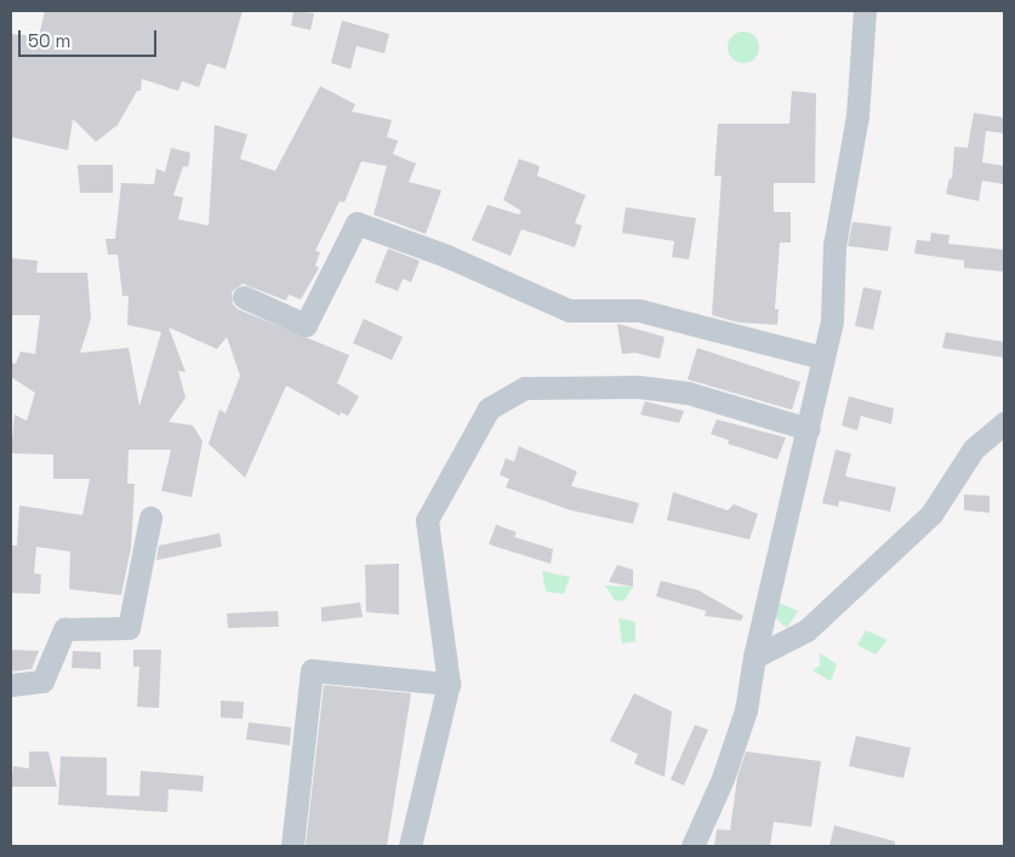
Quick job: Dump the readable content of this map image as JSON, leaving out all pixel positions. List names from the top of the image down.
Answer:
{
  "scale_bar": "50 m"
}
